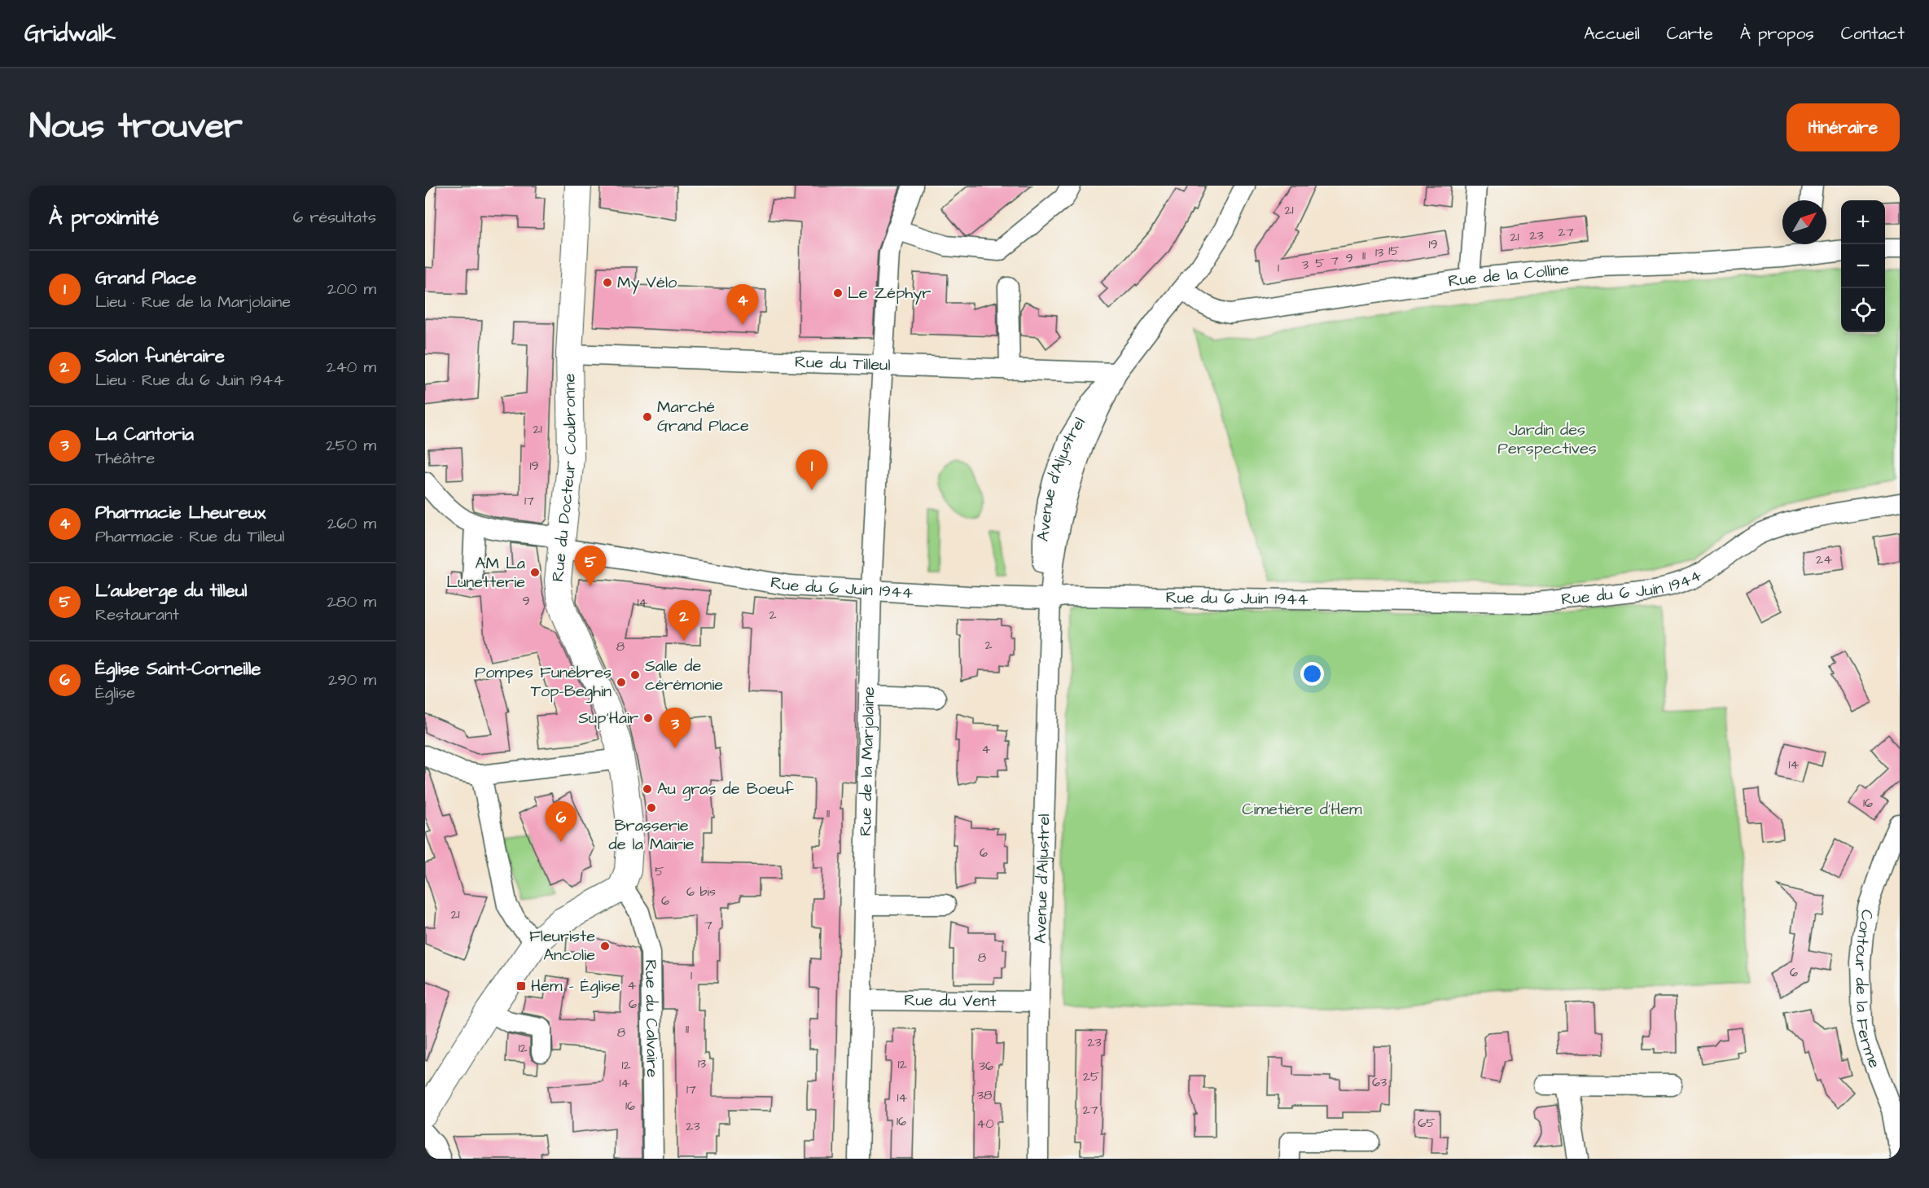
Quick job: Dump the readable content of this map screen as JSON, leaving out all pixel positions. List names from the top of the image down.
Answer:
{
  "streets": {
    "main road": ["Rue du Docteur Coubronne"],
    "street": [
      "Rue de la Colline",
      "Rue du Tilleul",
      "Avenue d'Aljustrel",
      "Rue du 6 Juin 1944",
      "Rue de la Marjolaine",
      "Contour de la Ferme",
      "Rue du Vent",
      "Rue du Calvaire"
    ]
  },
  "crossings": [
    ["Rue de la Colline", "Avenue d'Aljustrel"],
    ["Rue du Tilleul", "Rue du Docteur Coubronne"],
    ["Rue du Tilleul", "Avenue d'Aljustrel"],
    ["Rue du Tilleul", "Rue de la Marjolaine"],
    ["Rue du Docteur Coubronne", "Rue du 6 Juin 1944"],
    ["Rue du Docteur Coubronne", "Rue du Calvaire"],
    ["Avenue d'Aljustrel", "Rue du 6 Juin 1944"],
    ["Avenue d'Aljustrel", "Rue du Vent"],
    ["Rue du 6 Juin 1944", "Rue de la Marjolaine"],
    ["Rue de la Marjolaine", "Rue du Vent"]
  ],
  "parks": ["Jardin des Perspectives", "Cimetière d'Hem"],
  "places": {
    "other": [
      "My Vélo",
      "Le Zéphyr",
      "Marché Grand Place",
      "AM La Lunetterie",
      "Salle de cérémonie",
      "Pompes Funèbres Top-Beghin",
      "Sup'Hair",
      "Au gras de Boeuf",
      "Brasserie de la Mairie",
      "Fleuriste Ancolie"
    ],
    "transit": ["Hem – Église"]
  },
  "house_numbers": [
    "21",
    "27",
    "23",
    "21",
    "19",
    "15",
    "13",
    "11",
    "9",
    "7",
    "5",
    "3",
    "1",
    "21",
    "19",
    "17",
    "24",
    "9",
    "14",
    "2",
    "2",
    "8",
    "4",
    "14",
    "16",
    "11",
    "6",
    "5",
    "6 bis",
    "6",
    "21",
    "7",
    "8",
    "6",
    "1",
    "4",
    "6",
    "11",
    "8",
    "23",
    "12",
    "13",
    "12",
    "12",
    "36",
    "25",
    "63",
    "14",
    "17",
    "38",
    "14",
    "16",
    "27",
    "16",
    "65",
    "40",
    "23"
  ],
  "north": "top right",
  "page": {
    "header": "Gridwalk",
    "nav": [
      "Accueil",
      "Carte",
      "À propos",
      "Contact"
    ],
    "title": "Nous trouver",
    "buttons": "Itinéraire",
    "heading": ["À proximité", "6 résultats"],
    "map_buttons": ["+", "−"],
    "list": [
      {
        "mark": "1",
        "name": "Grand Place",
        "note": "Lieu · Rue de la Marjolaine",
        "value": "200 m"
      },
      {
        "mark": "2",
        "name": "Salon funéraire",
        "note": "Lieu · Rue du 6 Juin 1944",
        "value": "240 m"
      },
      {
        "mark": "3",
        "name": "La Cantoria",
        "note": "Théâtre",
        "value": "250 m"
      },
      {
        "mark": "4",
        "name": "Pharmacie Lheureux",
        "note": "Pharmacie · Rue du Tilleul",
        "value": "260 m"
      },
      {
        "mark": "5",
        "name": "L'auberge du tilleul",
        "note": "Restaurant",
        "value": "280 m"
      },
      {
        "mark": "6",
        "name": "Église Saint-Corneille",
        "note": "Église",
        "value": "290 m"
      }
    ],
    "pins": [
      "4",
      "1",
      "5",
      "2",
      "3",
      "6"
    ]
  }
}
